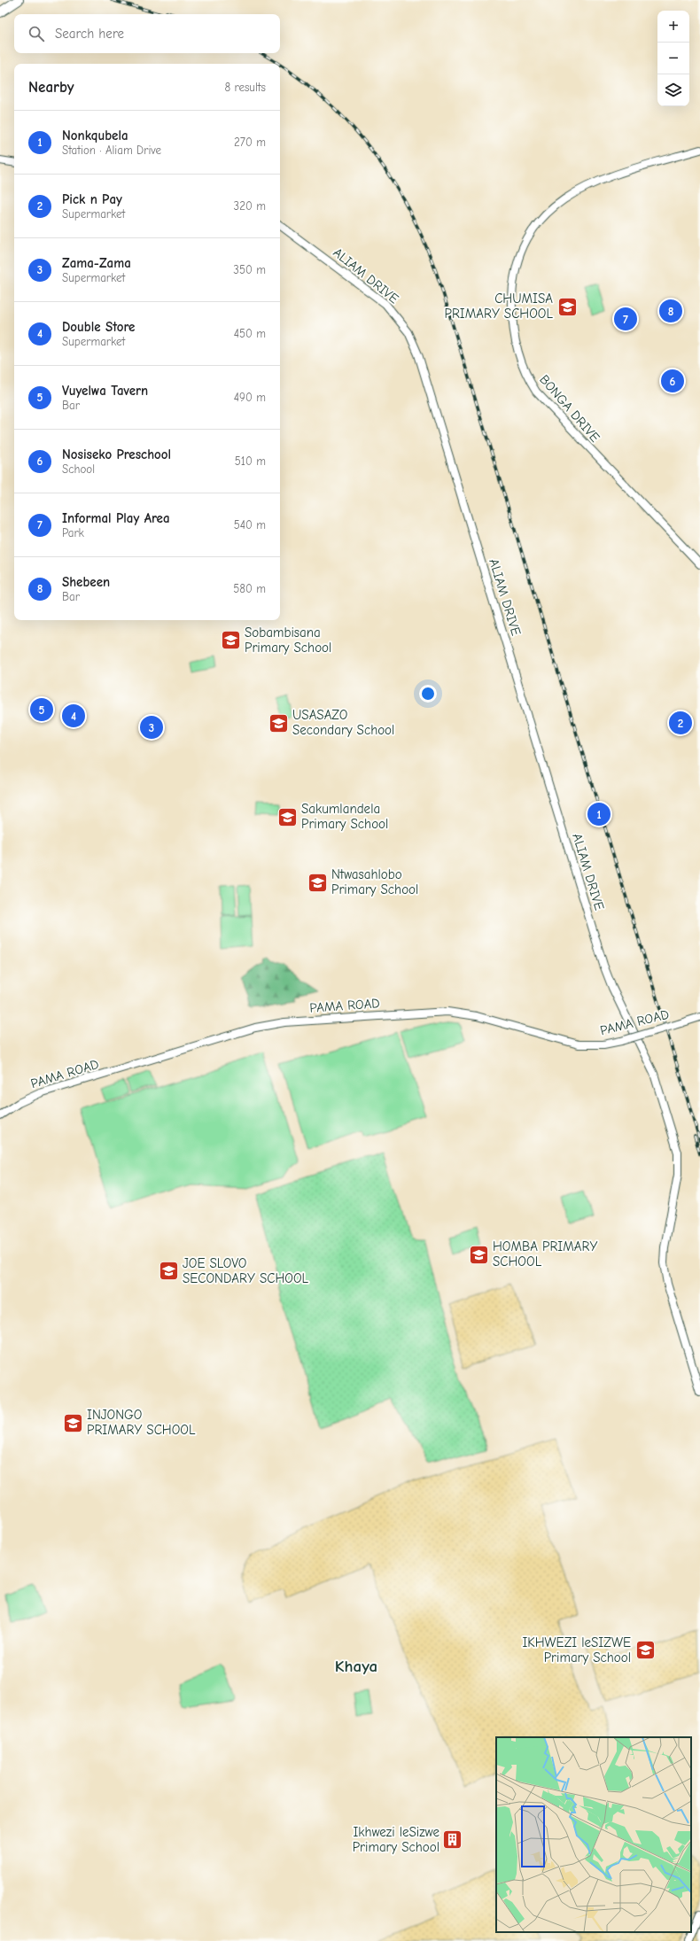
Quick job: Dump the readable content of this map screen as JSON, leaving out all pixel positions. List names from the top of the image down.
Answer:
{
  "streets": {
    "street": ["ALIAM DRIVE", "BONGA DRIVE", "PAMA ROAD"]
  },
  "districts": ["Khaya"],
  "places": {
    "school or university": [
      "CHUMISA PRIMARY SCHOOL",
      "Sobambisana Primary School",
      "USASAZO Secondary School",
      "Sakumlandela Primary School",
      "Ntwasahlobo Primary School",
      "HOMBA PRIMARY SCHOOL",
      "JOE SLOVO SECONDARY SCHOOL",
      "INJONGO PRIMARY SCHOOL",
      "IKHWEZI leSIZWE Primary School"
    ],
    "building": ["Ikhwezi leSizwe Primary School"]
  },
  "page": {
    "map_buttons": ["+", "−"],
    "search": "Search here",
    "heading": ["Nearby", "8 results"],
    "list": [
      {
        "mark": "1",
        "name": "Nonkqubela",
        "note": "Station · Aliam Drive",
        "value": "270 m"
      },
      {
        "mark": "2",
        "name": "Pick n Pay",
        "note": "Supermarket",
        "value": "320 m"
      },
      {
        "mark": "3",
        "name": "Zama-Zama",
        "note": "Supermarket",
        "value": "350 m"
      },
      {
        "mark": "4",
        "name": "Double Store",
        "note": "Supermarket",
        "value": "450 m"
      },
      {
        "mark": "5",
        "name": "Vuyelwa Tavern",
        "note": "Bar",
        "value": "490 m"
      },
      {
        "mark": "6",
        "name": "Nosiseko Preschool",
        "note": "School",
        "value": "510 m"
      },
      {
        "mark": "7",
        "name": "Informal Play Area",
        "note": "Park",
        "value": "540 m"
      },
      {
        "mark": "8",
        "name": "Shebeen",
        "note": "Bar",
        "value": "580 m"
      }
    ],
    "pins": [
      "8",
      "7",
      "6",
      "5",
      "4",
      "2",
      "3",
      "1"
    ]
  }
}
